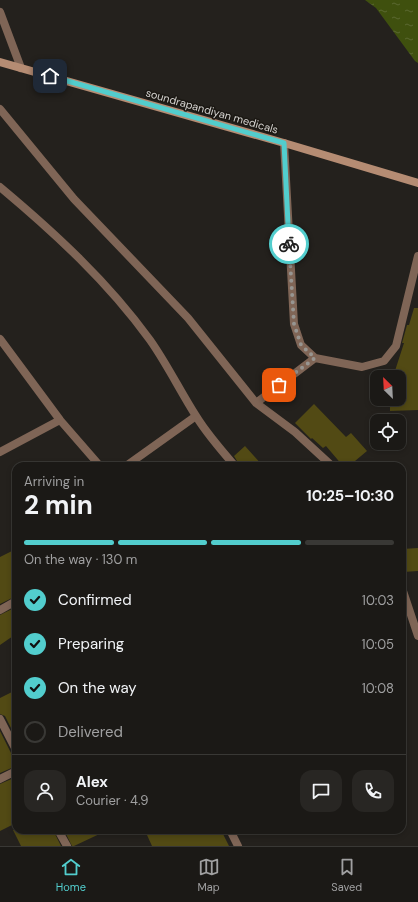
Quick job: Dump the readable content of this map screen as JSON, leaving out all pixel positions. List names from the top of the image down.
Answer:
{
  "streets": {
    "main road": ["soundrapandiyan medicals"]
  },
  "north": "top left",
  "page": {
    "heading": ["2 min", "Arriving in", "10:25–10:30"],
    "panel": ["Alex", "Courier · 4.9"],
    "bar": "On the way · 130 m",
    "list": [
      ["Confirmed", "10:03"],
      ["Preparing", "10:05"],
      ["On the way", "10:08"],
      "Delivered"
    ],
    "tabs": ["Home", "Map", "Saved"]
  }
}
